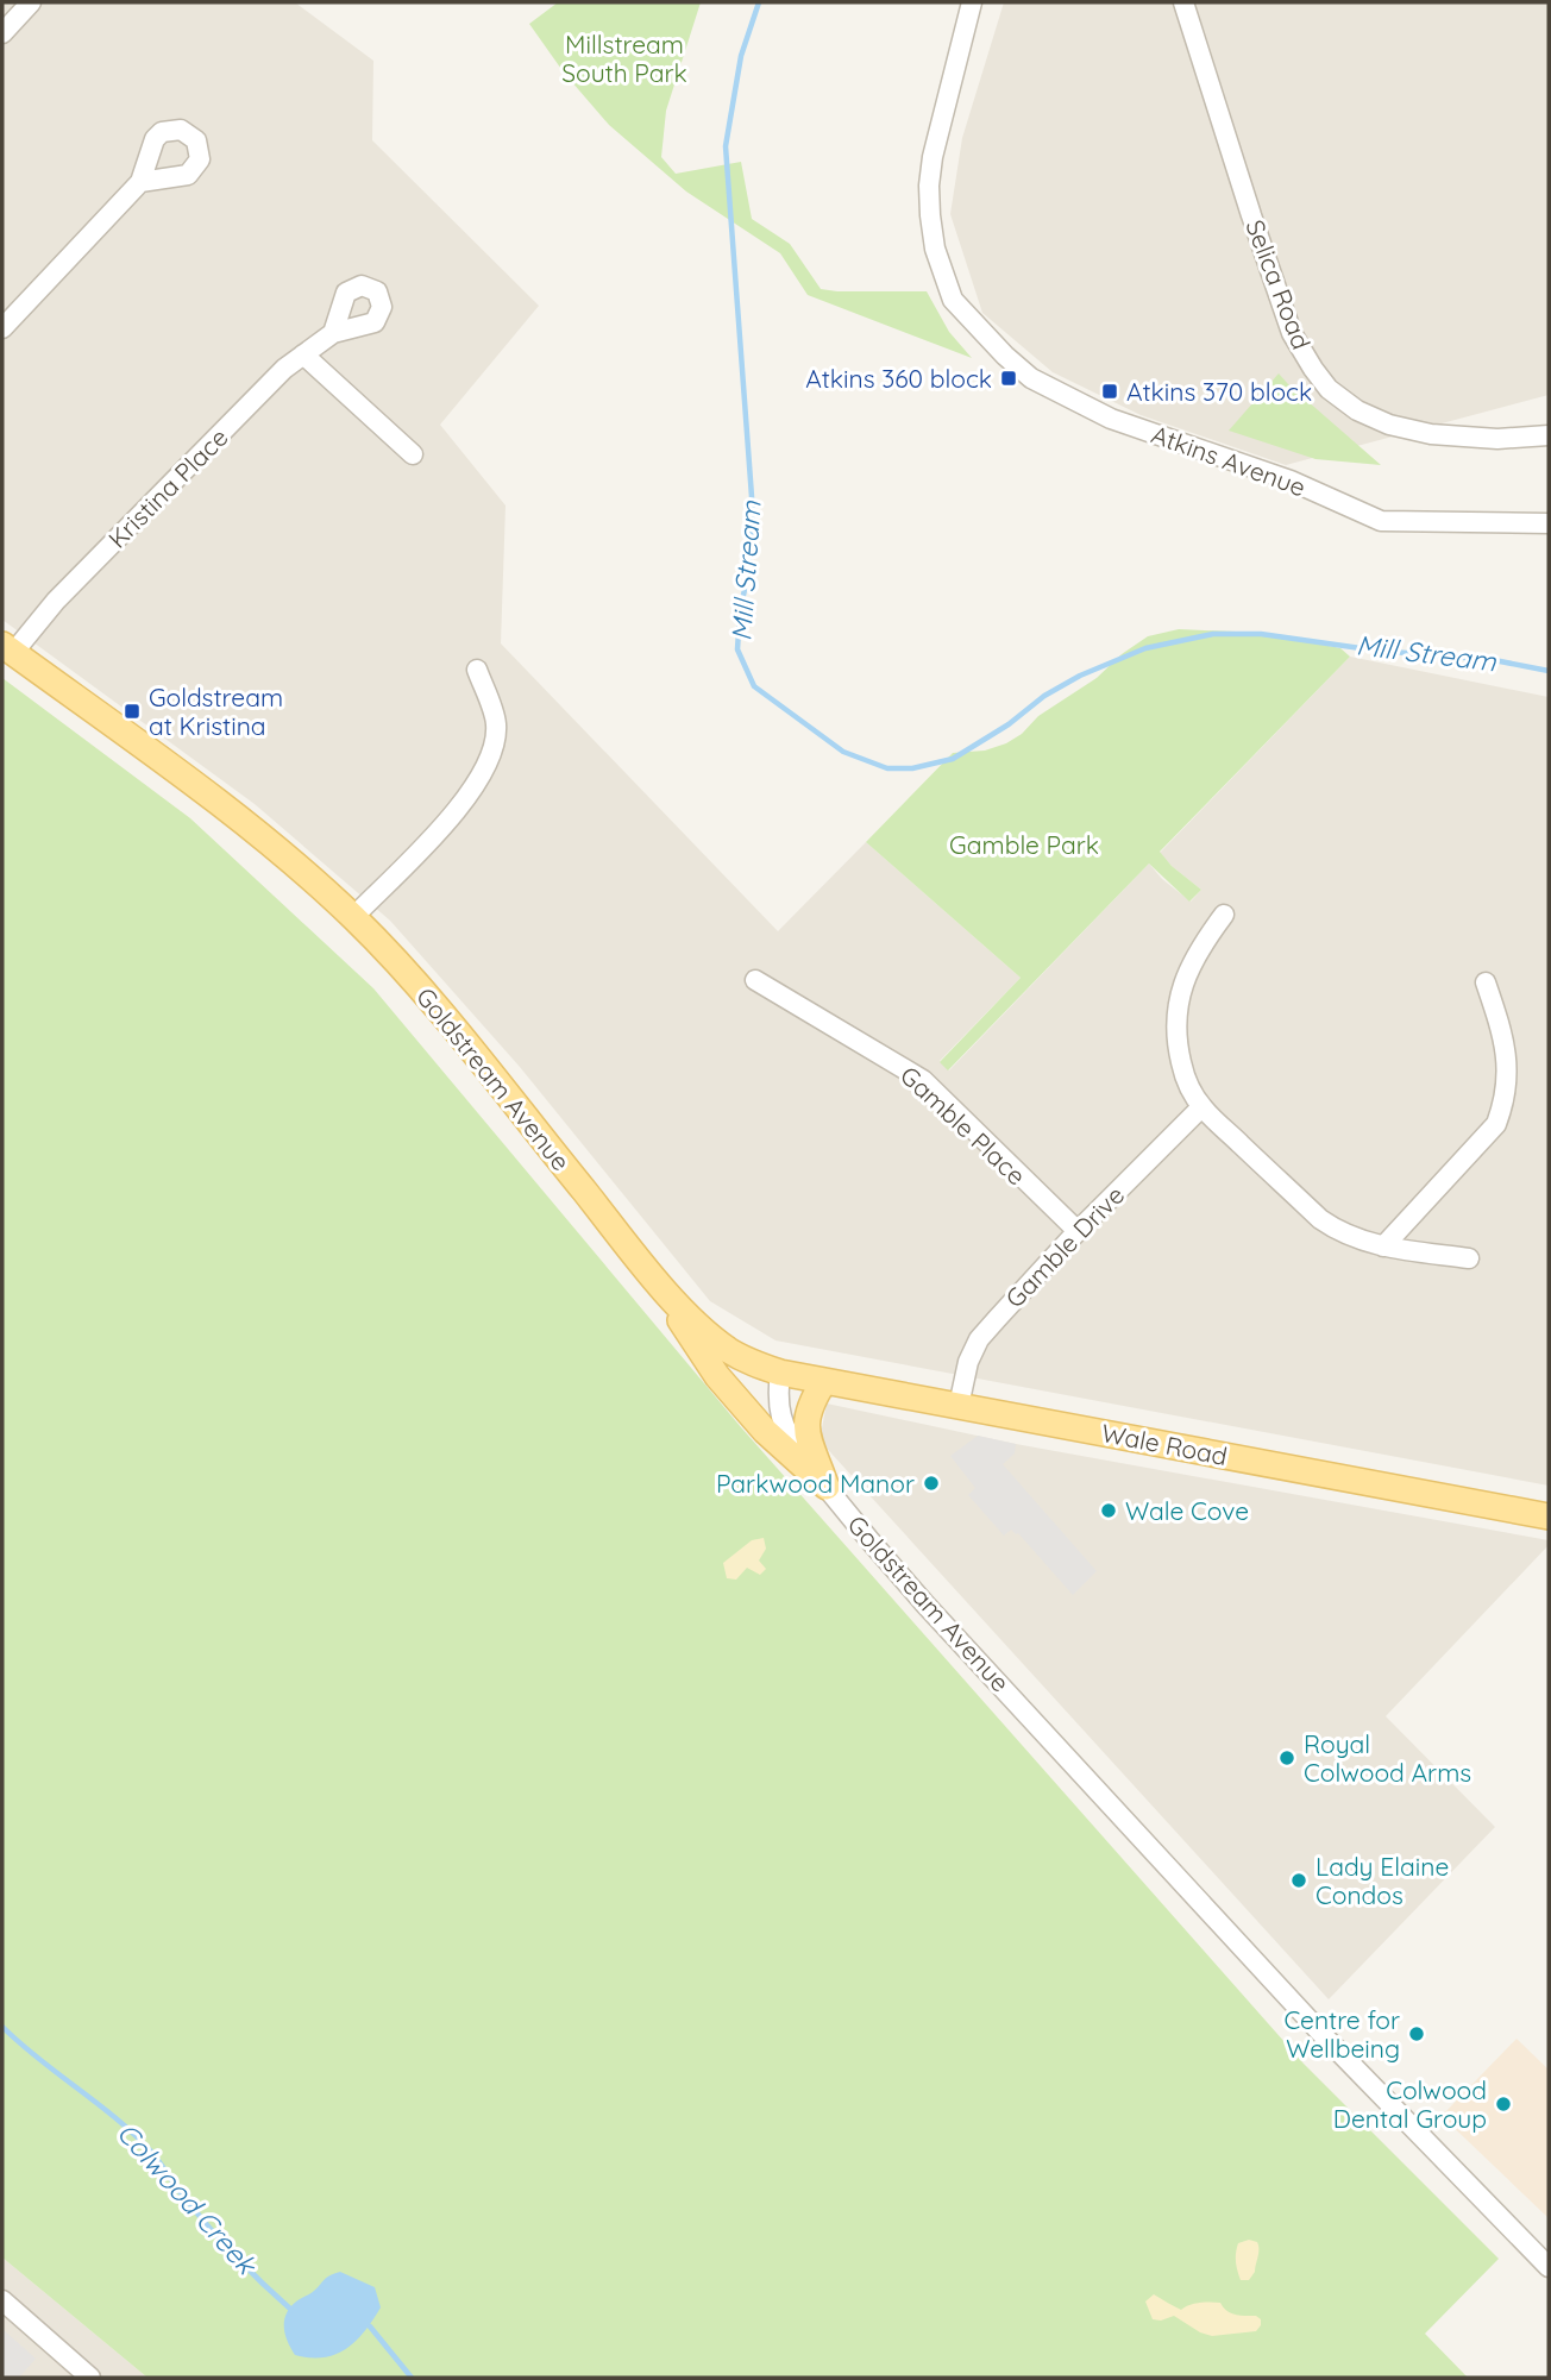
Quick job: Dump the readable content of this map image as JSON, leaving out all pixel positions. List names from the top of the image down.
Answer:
{
  "streets": {
    "main road": ["Goldstream Avenue", "Wale Road"],
    "street": [
      "Selica Road",
      "Atkins Avenue",
      "Kristina Place",
      "Gamble Place",
      "Gamble Drive"
    ]
  },
  "crossings": [
    ["Kristina Place", "Goldstream Avenue"],
    ["Goldstream Avenue", "Wale Road"],
    ["Gamble Place", "Gamble Drive"],
    ["Gamble Drive", "Wale Road"]
  ],
  "water": ["Mill Stream", "Colwood Creek"],
  "parks": ["Millstream South Park", "Gamble Park"],
  "places": {
    "transit": ["Atkins 360 block", "Atkins 370 block", "Goldstream at Kristina"],
    "other": [
      "Parkwood Manor",
      "Wale Cove",
      "Royal Colwood Arms",
      "Lady Elaine Condos",
      "Centre for Wellbeing",
      "Colwood Dental Group"
    ]
  }
}
